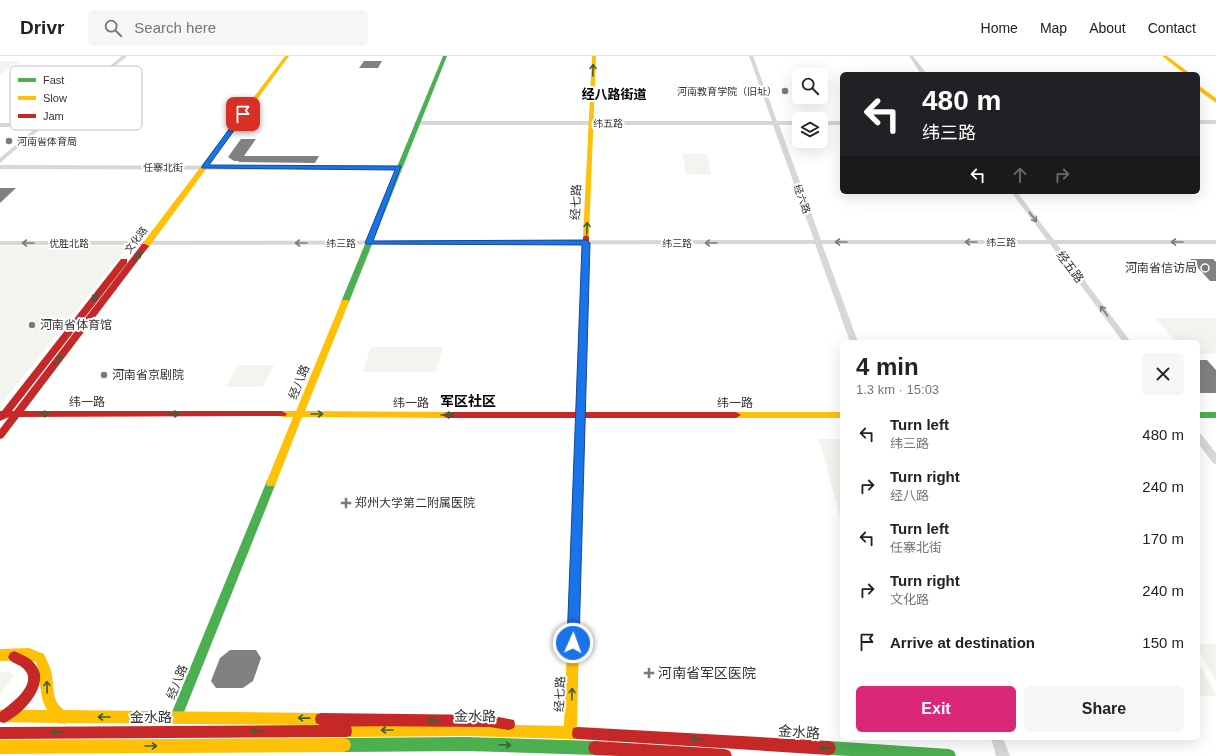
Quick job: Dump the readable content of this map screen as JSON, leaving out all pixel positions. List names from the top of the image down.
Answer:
{
  "streets": {
    "street": [
      "纬五路",
      "任寨北街",
      "经六路",
      "经七路",
      "文化路",
      "纬三路",
      "优胜北路",
      "经五路",
      "经八路",
      "纬一路",
      "金水路"
    ]
  },
  "crossings": [
    ["纬五路", "经六路"],
    ["纬五路", "经七路"],
    ["纬五路", "经八路"],
    ["任寨北街", "文化路"],
    ["任寨北街", "经八路"],
    ["经六路", "纬三路"],
    ["经七路", "纬三路"],
    ["经七路", "纬一路"],
    ["经七路", "金水路"],
    ["文化路", "纬三路"],
    ["文化路", "优胜北路"],
    ["文化路", "纬一路"],
    ["纬三路", "优胜北路"],
    ["纬三路", "经五路"],
    ["纬三路", "经八路"],
    ["经八路", "纬一路"]
  ],
  "one_way": [
    "经七路",
    "纬三路",
    "优胜北路",
    "纬一路"
  ],
  "districts": ["经八路街道", "军区社区"],
  "places": {
    "other": [
      "河南教育学院（旧址）",
      "河南省体育局",
      "河南省信访局",
      "河南省体育馆",
      "河南省京剧院"
    ],
    "health": ["郑州大学第二附属医院", "河南省军区医院"]
  },
  "legend": ["Fast", "Slow", "Jam"],
  "page": {
    "header": "Drivr",
    "search": "Search here",
    "nav": [
      "Home",
      "Map",
      "About",
      "Contact"
    ],
    "turn": ["480 m", "纬三路"],
    "heading": ["4 min", "1.3 km · 15:03"],
    "list": [
      {
        "name": "Turn left",
        "note": "纬三路",
        "value": "480 m"
      },
      {
        "name": "Turn right",
        "note": "经八路",
        "value": "240 m"
      },
      {
        "name": "Turn left",
        "note": "任寨北街",
        "value": "170 m"
      },
      {
        "name": "Turn right",
        "note": "文化路",
        "value": "240 m"
      },
      {
        "name": "Arrive at destination",
        "value": "150 m"
      }
    ],
    "buttons": ["Exit", "Share"]
  }
}
